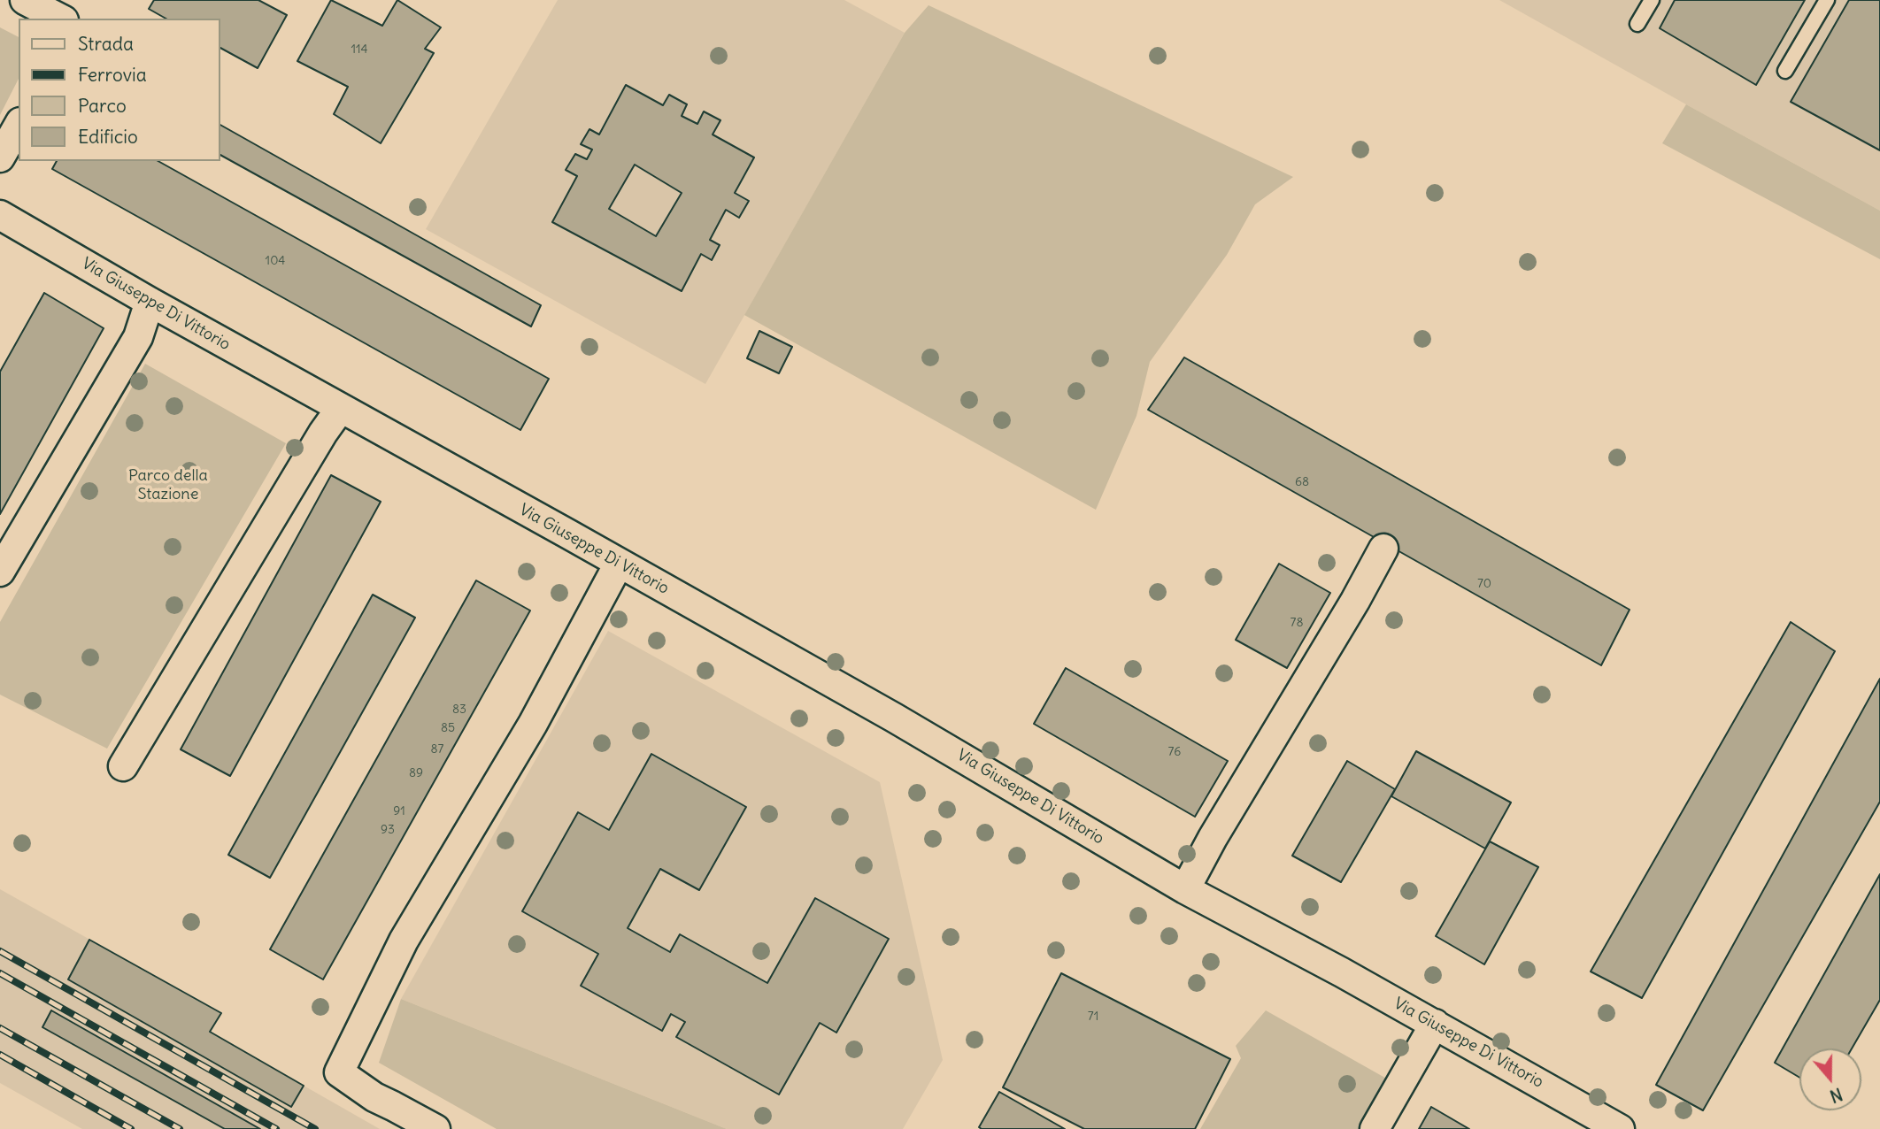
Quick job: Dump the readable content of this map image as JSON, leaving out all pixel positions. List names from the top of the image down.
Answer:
{
  "streets": {
    "street": ["Via Giuseppe Di Vittorio"]
  },
  "parks": ["Parco della Stazione"],
  "house_numbers": [
    "114",
    "104",
    "68",
    "70",
    "78",
    "83",
    "85",
    "87",
    "76",
    "89",
    "91",
    "93",
    "71"
  ],
  "legend": [
    "Strada",
    "Ferrovia",
    "Parco",
    "Edificio"
  ],
  "north": "bottom"
}
